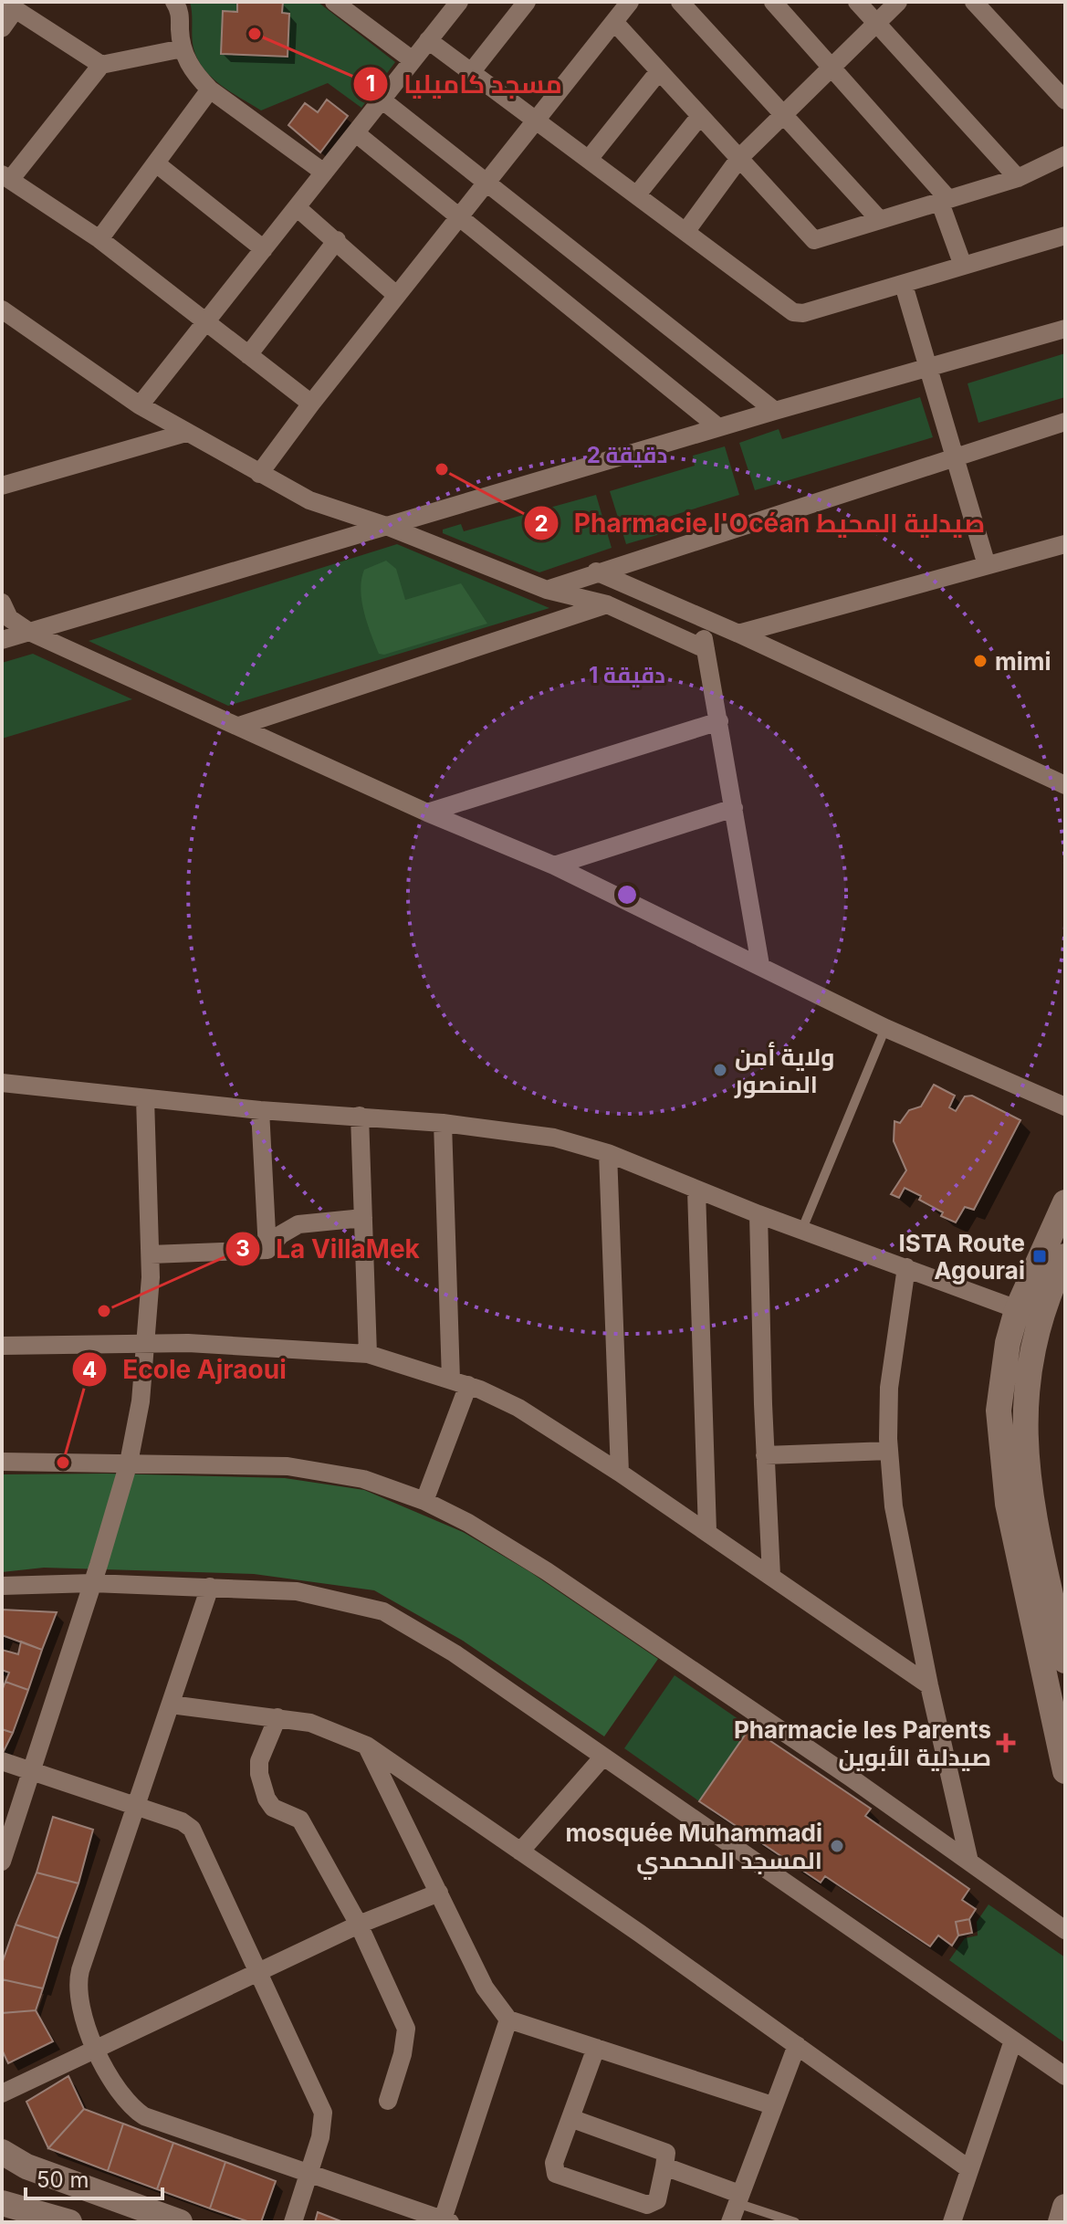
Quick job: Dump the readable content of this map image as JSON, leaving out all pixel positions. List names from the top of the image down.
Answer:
{
  "places": {
    "other": [
      "مسجد كاميليا",
      "Pharmacie l'Océan صيدلية المحيط",
      "mimi",
      "ولاية أمن المنصور",
      "La VillaMek",
      "Ecole Ajraoui",
      "mosquée Muhammadi المسجد المحمدي"
    ],
    "transit": ["ISTA Route Agourai"],
    "health": ["Pharmacie les Parents صيدلية الأبوين"]
  },
  "scale_bar": "50 m",
  "rings": ["2 دقيقة", "1 دقيقة"]
}
